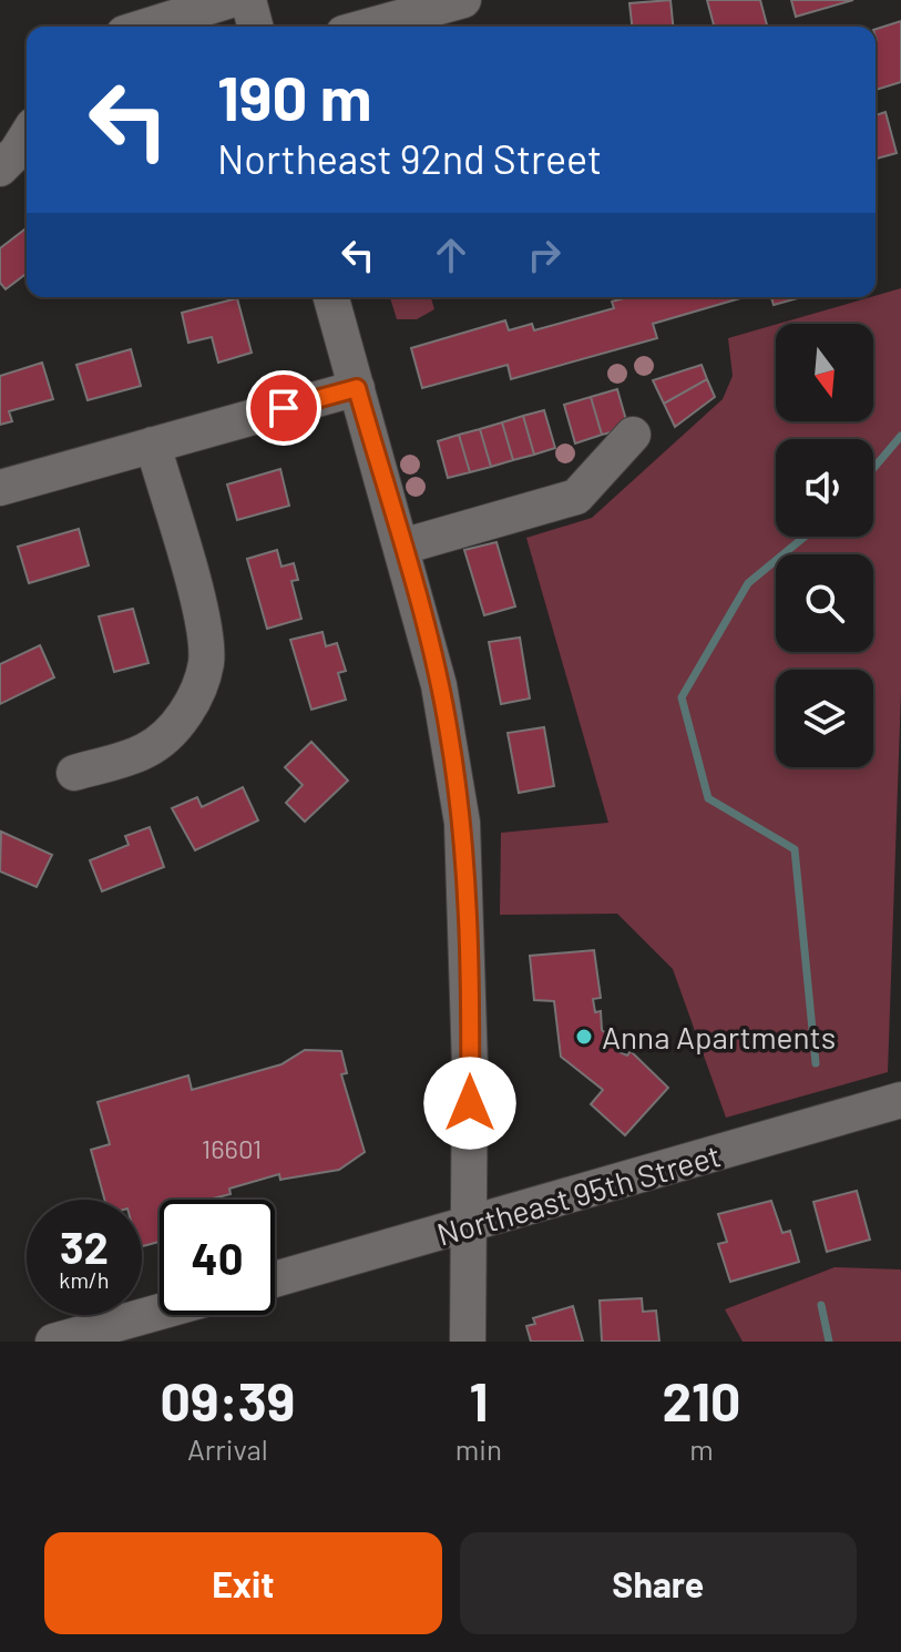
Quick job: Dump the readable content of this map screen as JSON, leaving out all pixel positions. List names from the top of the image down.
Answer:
{
  "streets": {
    "street": ["Northeast 95th Street"]
  },
  "places": ["Anna Apartments"],
  "house_numbers": ["16601"],
  "north": "bottom",
  "page": {
    "turn": ["190 m", "Northeast 92nd Street"],
    "speed": "32 km/h",
    "limit": "40",
    "eta": [
      "09:39",
      "Arrival",
      "1",
      "min",
      "210",
      "m"
    ],
    "buttons": ["Exit", "Share"]
  }
}
